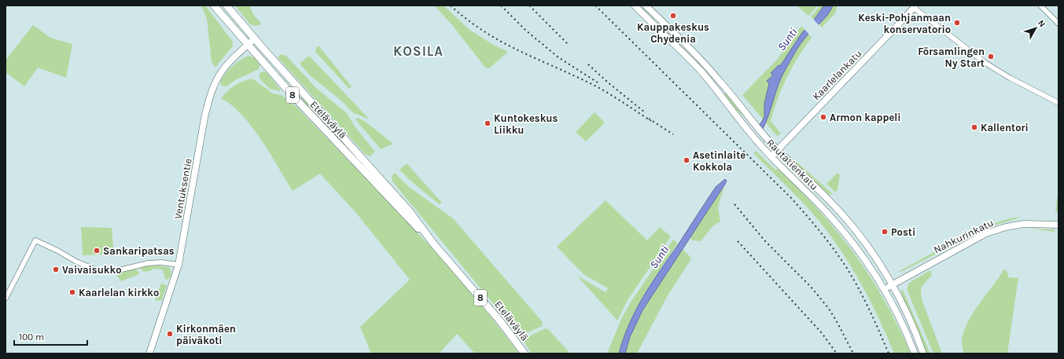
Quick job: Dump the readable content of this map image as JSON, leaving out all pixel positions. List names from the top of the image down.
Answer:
{
  "streets": {
    "highway": ["8", "Eteläväylä"],
    "main road": [
      "Kaarlelankatu",
      "Rautatienkatu",
      "Ventuksentie",
      "Nahkurinkatu"
    ]
  },
  "crossings": [
    ["Kaarlelankatu", "Rautatienkatu"],
    ["Eteläväylä", "Ventuksentie"],
    ["Rautatienkatu", "Nahkurinkatu"]
  ],
  "districts": ["KOSILA"],
  "water": ["Sunti"],
  "places": [
    "Kauppakeskus Chydenia",
    "Keski-Pohjanmaan konservatorio",
    "Församlingen Ny Start",
    "Armon kappeli",
    "Kuntokeskus Liikku",
    "Kallentori",
    "Asetinlaite Kokkola",
    "Posti",
    "Sankaripatsas",
    "Vaivaisukko",
    "Kaarlelan kirkko",
    "Kirkonmäen päiväkoti"
  ],
  "scale_bar": "100 m",
  "north": "top right"
}
